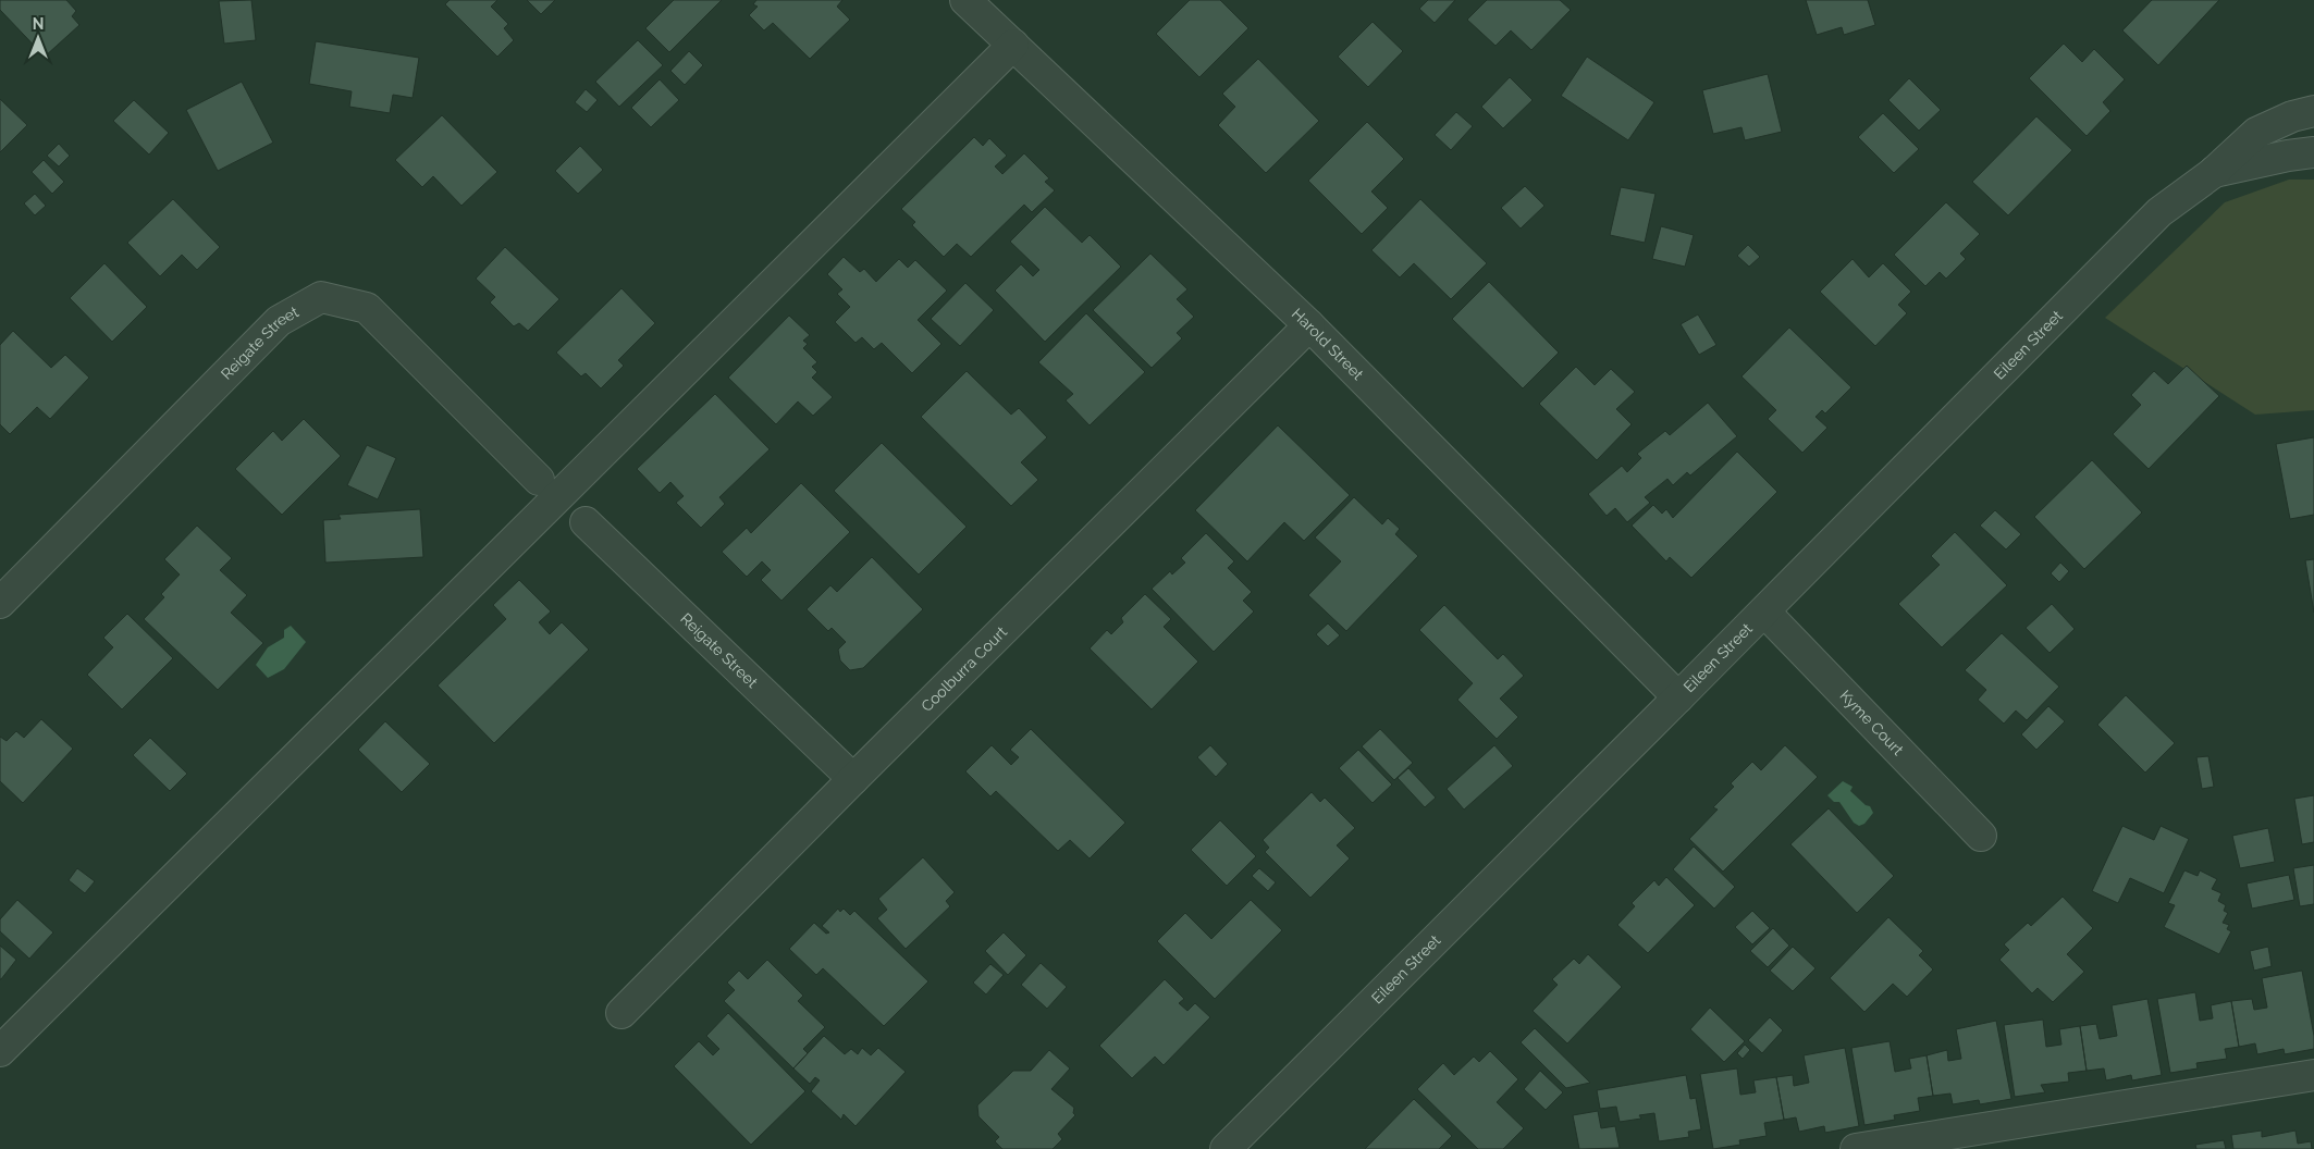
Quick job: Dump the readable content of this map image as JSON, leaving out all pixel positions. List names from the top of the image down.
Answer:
{
  "streets": {
    "street": [
      "Harold Street",
      "Reigate Street",
      "Eileen Street",
      "Coolburra Court",
      "Kyme Court"
    ]
  },
  "crossings": [
    ["Harold Street", "Eileen Street"],
    ["Harold Street", "Coolburra Court"],
    ["Reigate Street", "Coolburra Court"],
    ["Eileen Street", "Kyme Court"]
  ],
  "north": "top"
}
